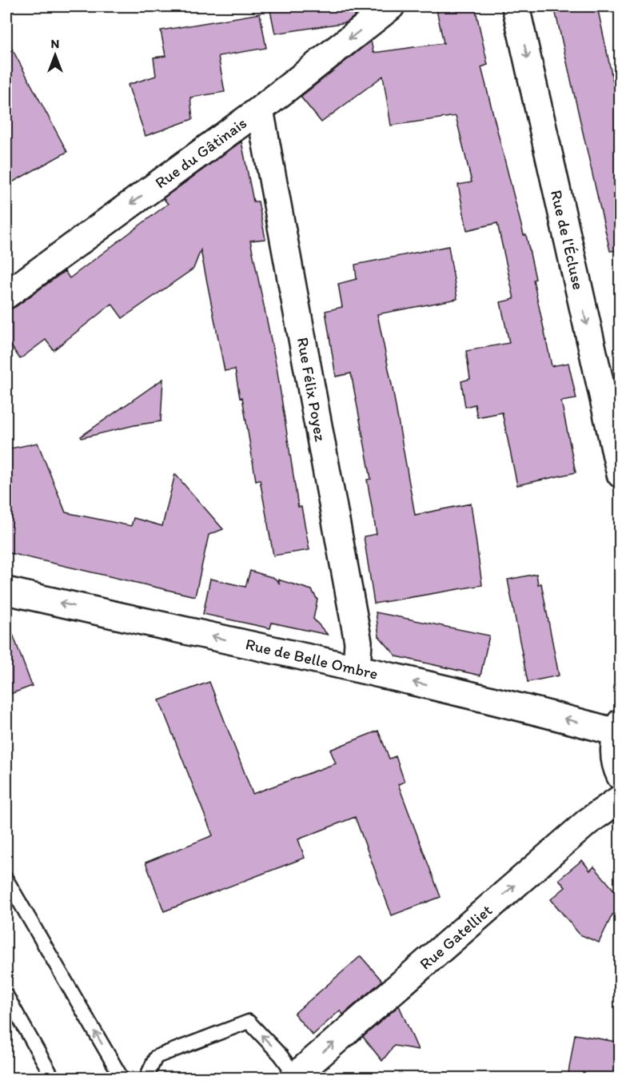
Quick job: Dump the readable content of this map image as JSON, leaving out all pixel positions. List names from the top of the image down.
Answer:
{
  "streets": {
    "street": [
      "Rue du Gâtinais",
      "Rue de l'Écluse",
      "Rue Félix Poyez",
      "Rue de Belle Ombre",
      "Rue Gatelliet"
    ]
  },
  "crossings": [
    ["Rue du Gâtinais", "Rue Félix Poyez"],
    ["Rue Félix Poyez", "Rue de Belle Ombre"]
  ],
  "one_way": [
    "Rue du Gâtinais",
    "Rue de l'Écluse",
    "Rue de Belle Ombre",
    "Rue Gatelliet"
  ],
  "north": "top"
}
